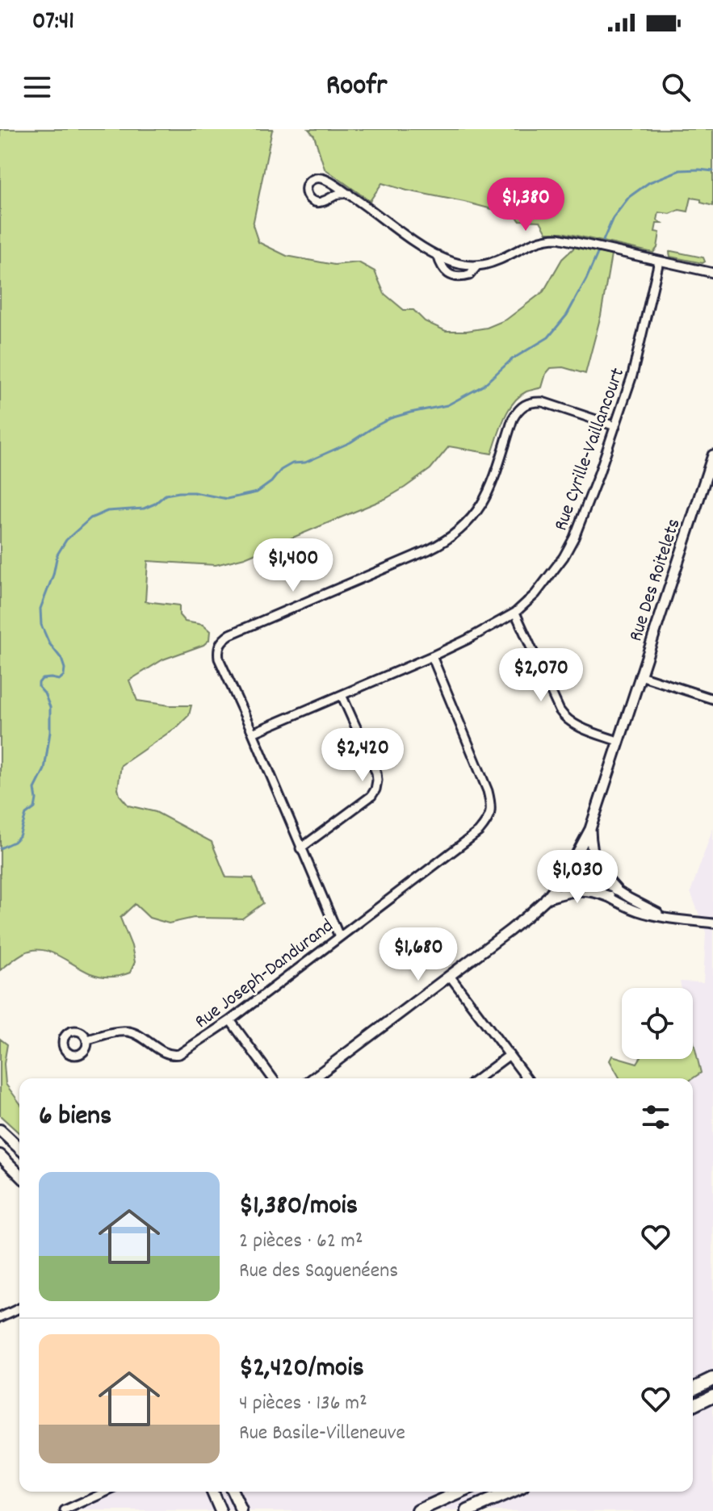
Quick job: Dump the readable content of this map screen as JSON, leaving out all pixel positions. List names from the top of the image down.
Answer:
{
  "streets": {
    "street": ["Rue Cyrille-Vaillancourt", "Rue Des Roitelets", "Rue Joseph-Dandurand"]
  },
  "crossings": [
    ["Rue Cyrille-Vaillancourt", "Rue Joseph-Dandurand"]
  ],
  "page": {
    "status": "07:41",
    "header": "Roofr",
    "price": [
      "$1,380",
      "$1,400",
      "$2,070",
      "$2,420",
      "$1,030",
      "$1,680"
    ],
    "heading": "6 biens",
    "list": [
      {
        "name": "$1,380/mois",
        "note": "2 pièces · 62 m² · Rue des Saguenéens"
      },
      {
        "name": "$2,420/mois",
        "note": "4 pièces · 136 m² · Rue Basile-Villeneuve"
      }
    ]
  }
}
